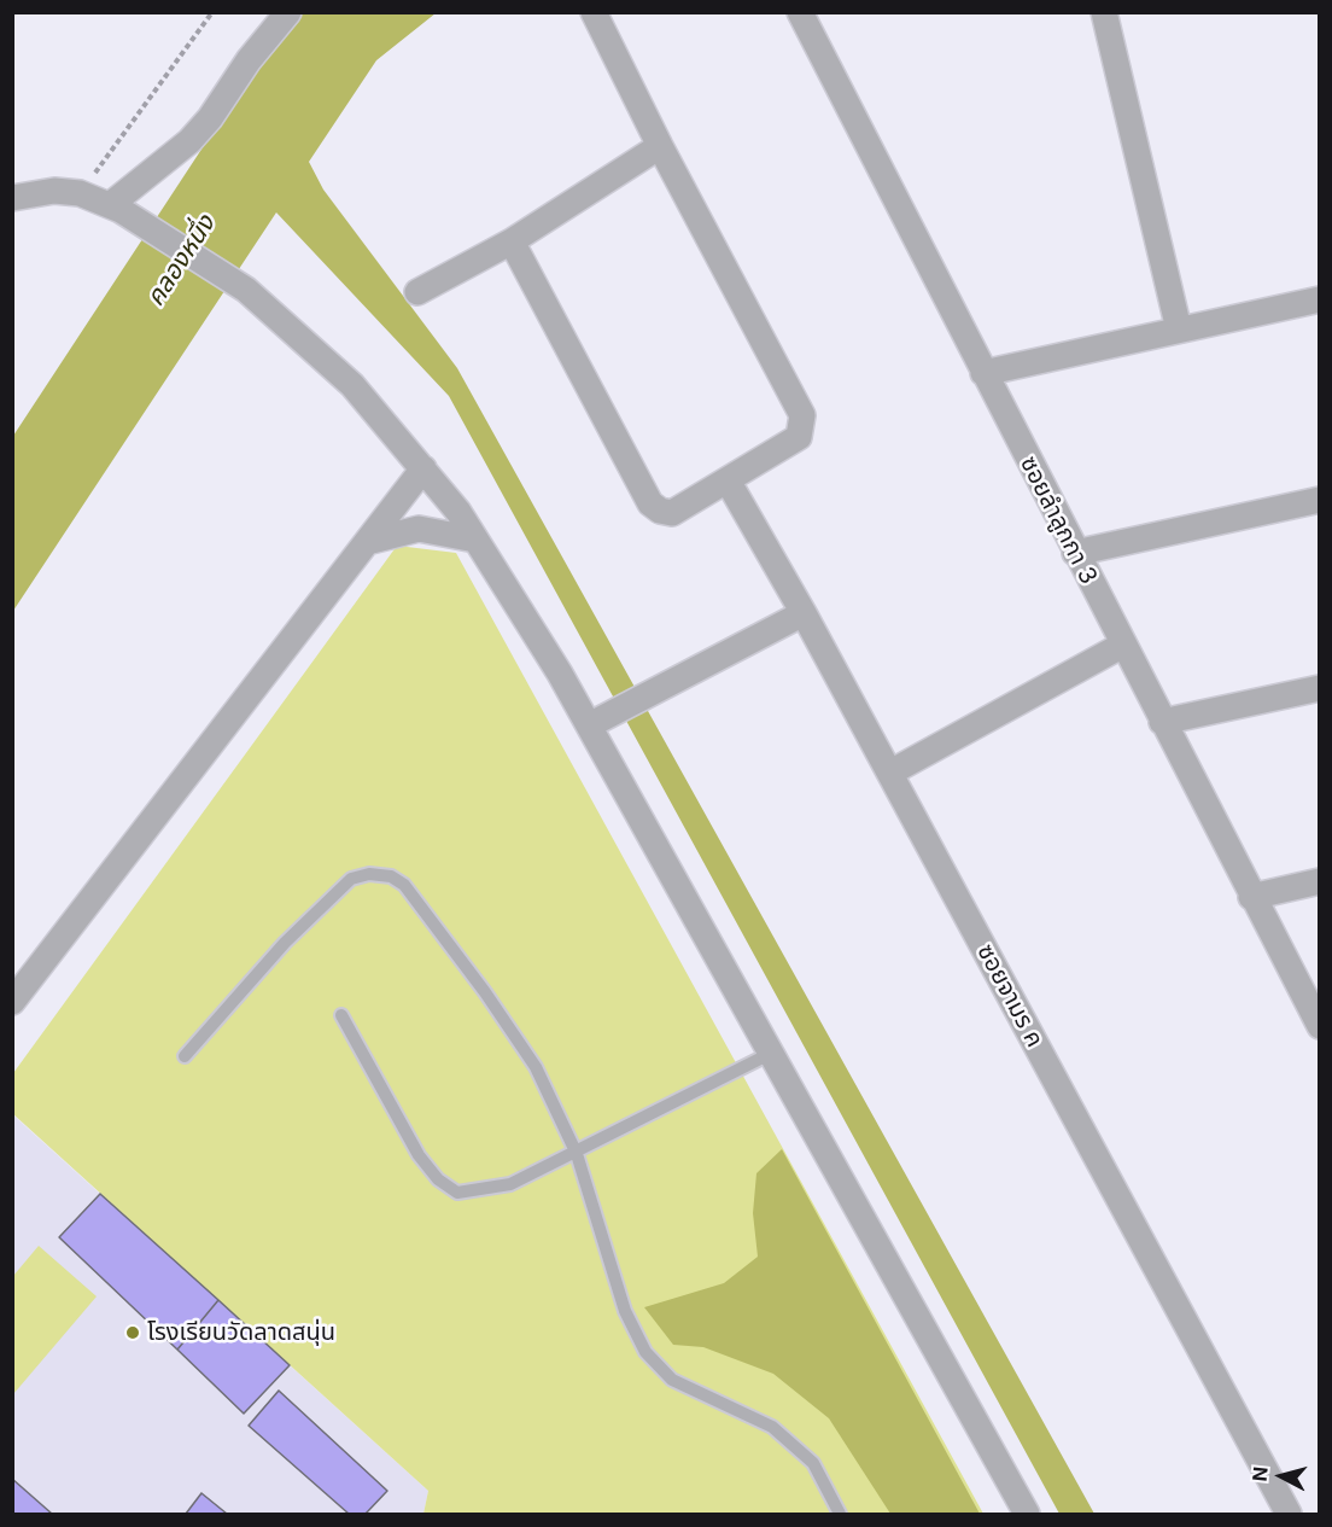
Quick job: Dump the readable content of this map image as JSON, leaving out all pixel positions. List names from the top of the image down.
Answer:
{
  "streets": {
    "street": ["ซอยลำลูกกา 3", "ซอยจามร ค"]
  },
  "water": ["คลองหนึ่ง"],
  "places": ["โรงเรียนวัดลาดสนุ่น"],
  "north": "left"
}
